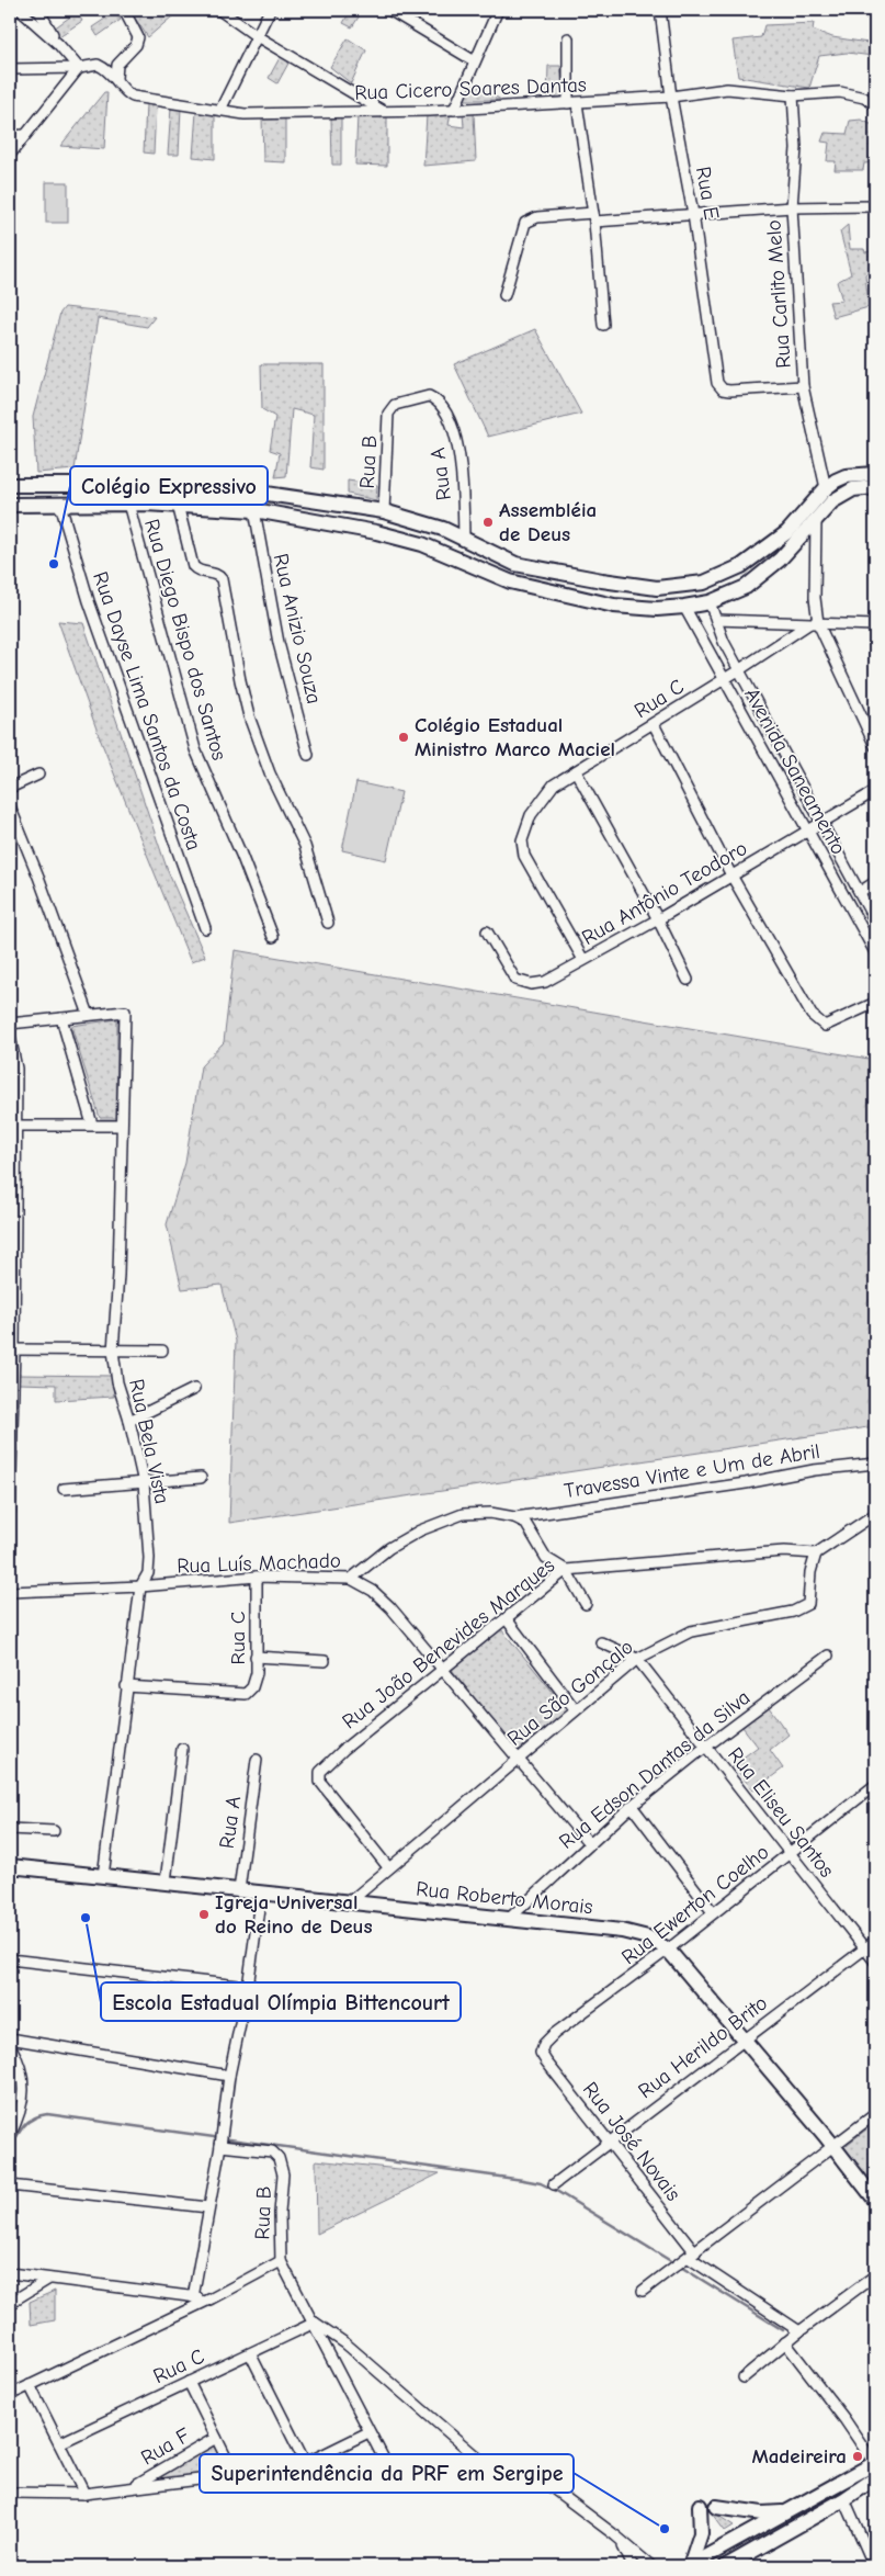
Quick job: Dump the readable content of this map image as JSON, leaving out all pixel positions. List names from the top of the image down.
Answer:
{
  "streets": {
    "main road": ["Rua Roberto Morais"],
    "street": [
      "Rua Cicero Soares Dantas",
      "Rua E",
      "Rua Carlito Melo",
      "Rua B",
      "Rua A",
      "Rua Anizio Souza",
      "Rua Diego Bispo dos Santos",
      "Rua C",
      "Rua Dayse Lima Santos da Costa",
      "Avenida Saneamento",
      "Rua Antônio Teodoro",
      "Rua Bela Vista",
      "Travessa Vinte e Um de Abril",
      "Rua Luís Machado",
      "Rua João Benevides Marques",
      "Rua São Gonçalo",
      "Rua Edson Dantas da Silva",
      "Rua Eliseu Santos",
      "Rua Ewerton Coelho",
      "Rua Herildo Brito",
      "Rua José Novais",
      "Rua F"
    ]
  },
  "crossings": [
    ["Rua Cicero Soares Dantas", "Rua E"],
    ["Rua Cicero Soares Dantas", "Rua Carlito Melo"],
    ["Rua E", "Rua Carlito Melo"],
    ["Rua B", "Rua A"],
    ["Rua B", "Rua C"],
    ["Rua A", "Rua Roberto Morais"],
    ["Rua C", "Avenida Saneamento"],
    ["Rua C", "Rua Antônio Teodoro"],
    ["Rua C", "Rua Bela Vista"],
    ["Rua C", "Rua Luís Machado"],
    ["Avenida Saneamento", "Rua Antônio Teodoro"],
    ["Rua Bela Vista", "Rua Luís Machado"],
    ["Rua Bela Vista", "Rua Roberto Morais"],
    ["Travessa Vinte e Um de Abril", "Rua Luís Machado"],
    ["Rua João Benevides Marques", "Rua São Gonçalo"],
    ["Rua São Gonçalo", "Rua Eliseu Santos"],
    ["Rua São Gonçalo", "Rua Roberto Morais"],
    ["Rua Edson Dantas da Silva", "Rua Eliseu Santos"],
    ["Rua Edson Dantas da Silva", "Rua Roberto Morais"],
    ["Rua Eliseu Santos", "Rua Ewerton Coelho"],
    ["Rua Eliseu Santos", "Rua Herildo Brito"],
    ["Rua Roberto Morais", "Rua Ewerton Coelho"],
    ["Rua Roberto Morais", "Rua Herildo Brito"],
    ["Rua Ewerton Coelho", "Rua José Novais"],
    ["Rua Herildo Brito", "Rua José Novais"]
  ],
  "places": [
    "Assembléia de Deus",
    "Colégio Expressivo",
    "Colégio Estadual Ministro Marco Maciel",
    "Igreja Universal do Reino de Deus",
    "Escola Estadual Olímpia Bittencourt",
    "Madeireira",
    "Superintendência da PRF em Sergipe"
  ]
}
